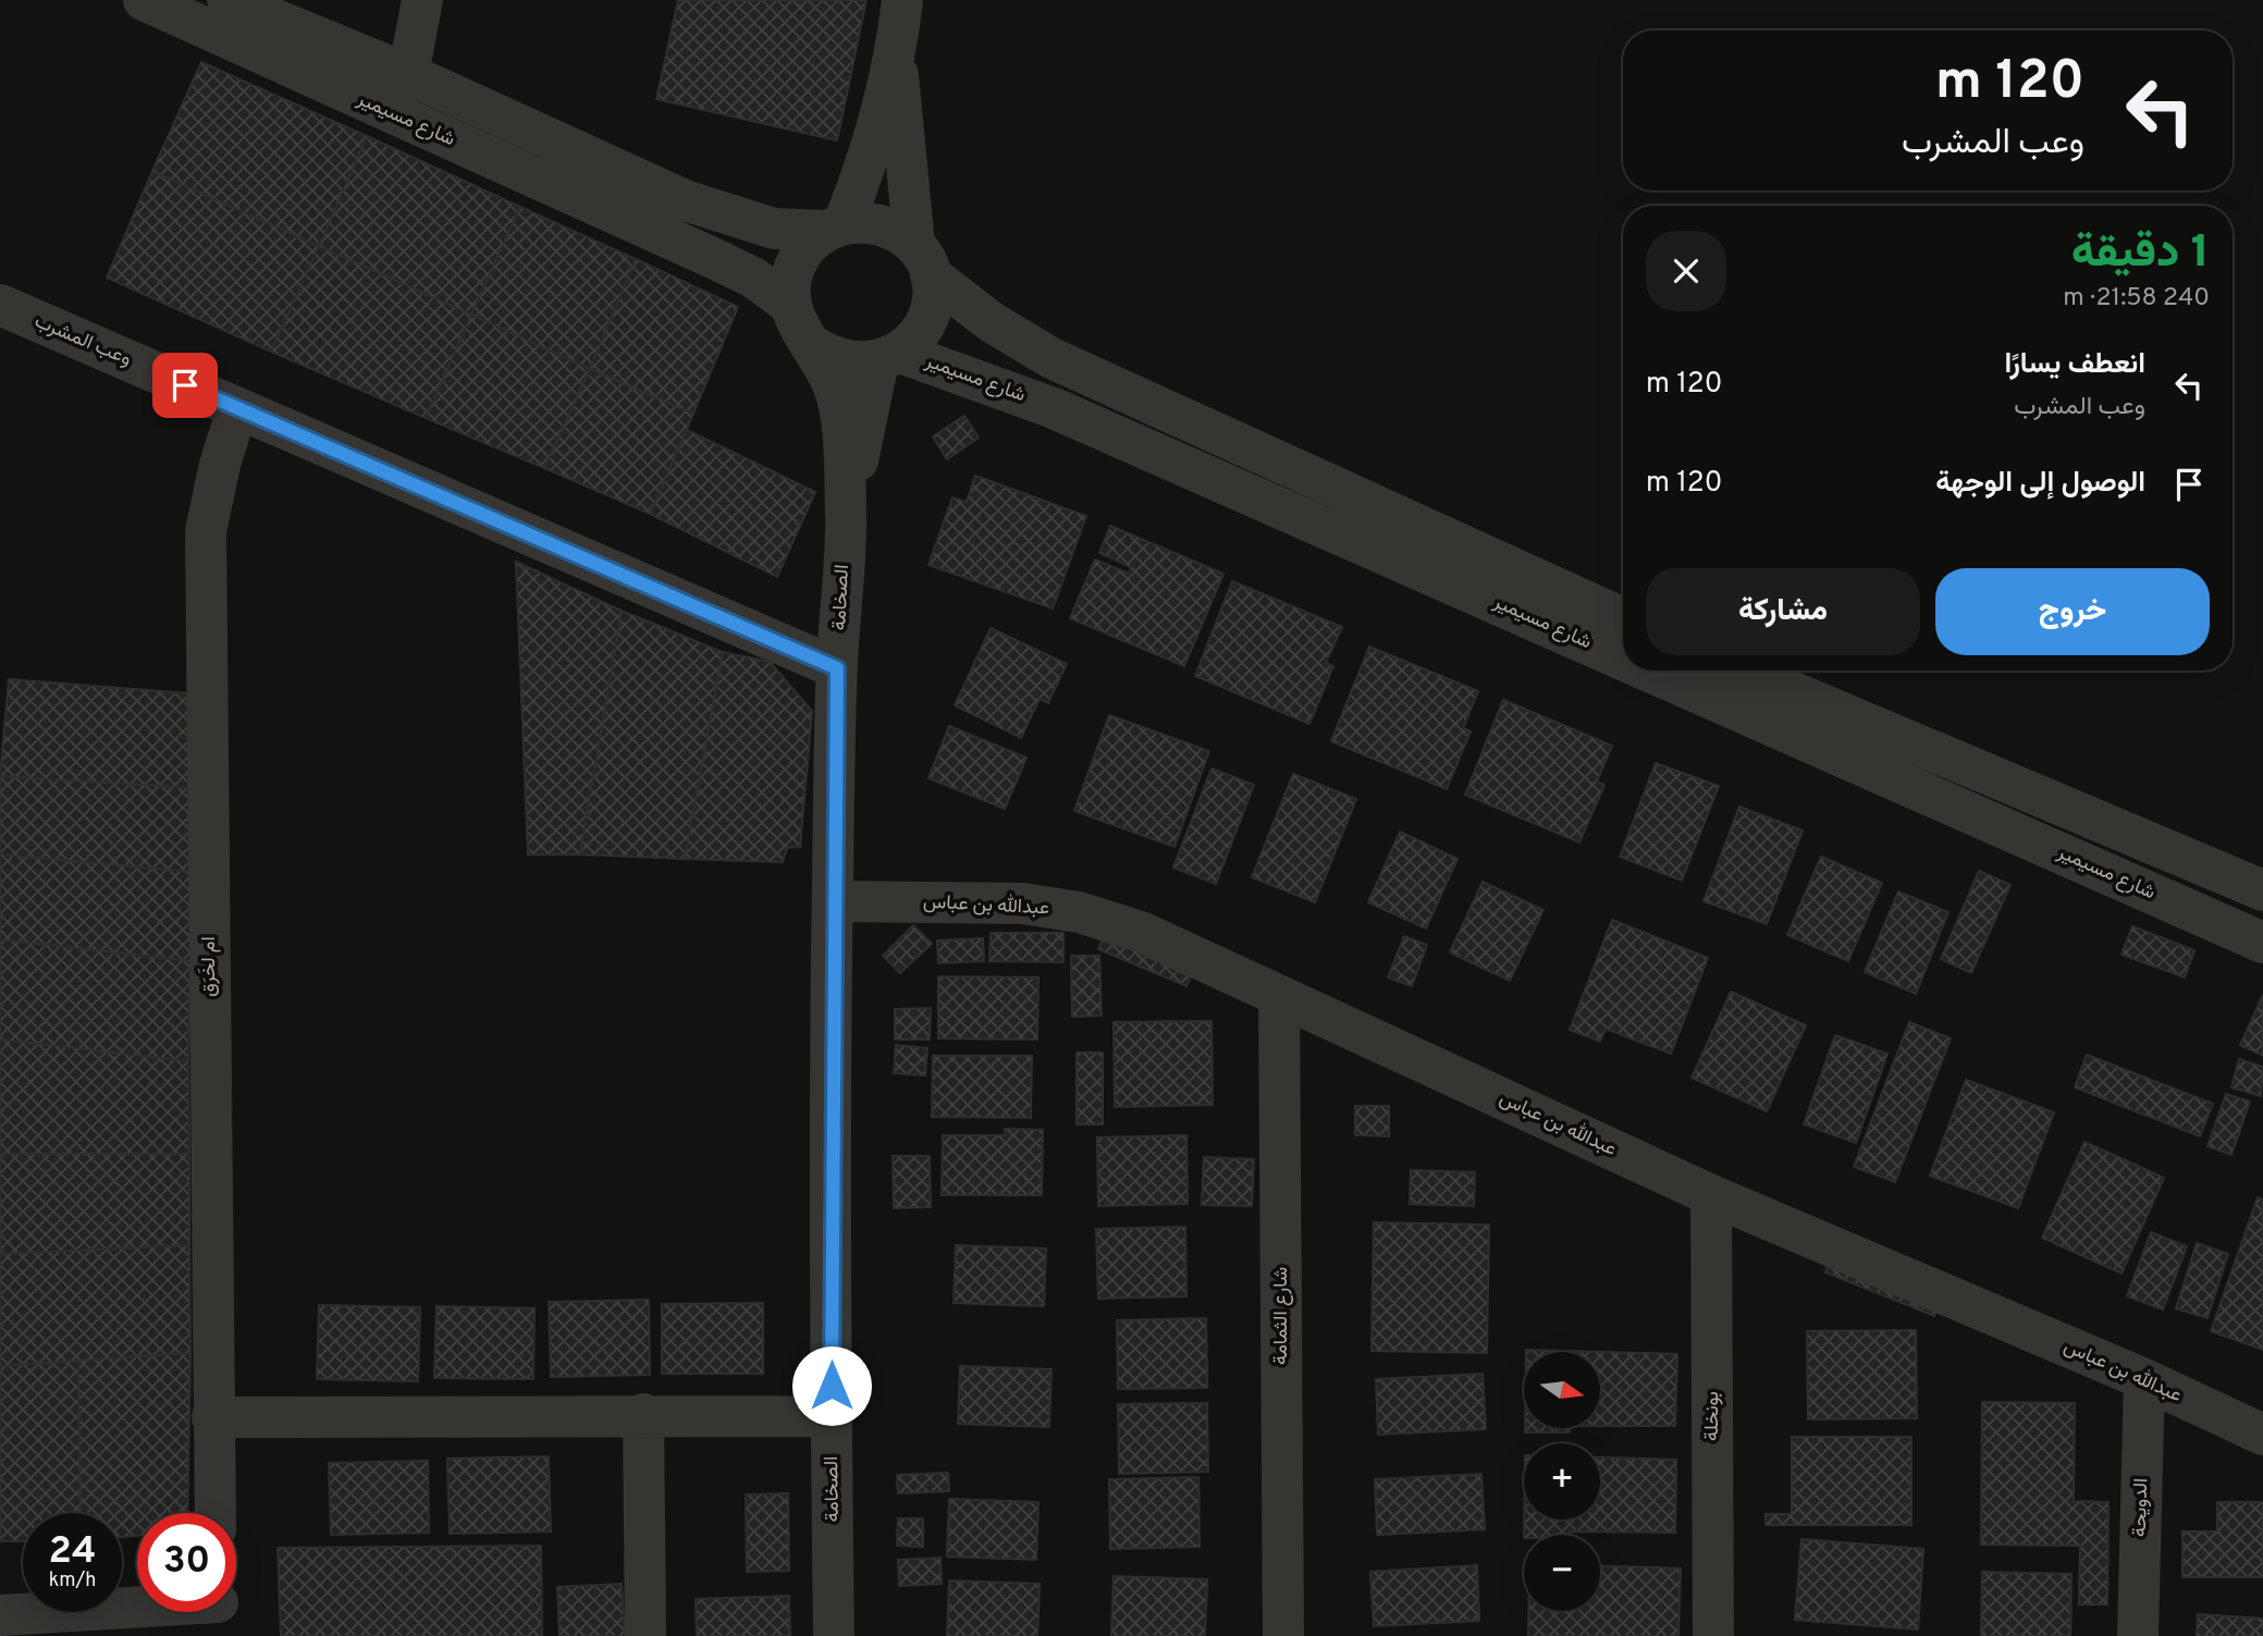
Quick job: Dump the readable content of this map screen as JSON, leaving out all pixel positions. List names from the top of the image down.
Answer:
{
  "streets": {
    "street": [
      "شارع مسيمير",
      "وعب المشرب",
      "الصخامة",
      "عبدالله بن عباس",
      "ام لخَرَق",
      "شارع الثمامة",
      "بونخلة",
      "الدويحة"
    ]
  },
  "crossings": [
    ["شارع مسيمير", "الصخامة"],
    ["وعب المشرب", "الصخامة"],
    ["وعب المشرب", "ام لخَرَق"],
    ["الصخامة", "عبدالله بن عباس"],
    ["عبدالله بن عباس", "شارع الثمامة"],
    ["عبدالله بن عباس", "بونخلة"],
    ["عبدالله بن عباس", "الدويحة"]
  ],
  "north": "right",
  "page": {
    "turn": ["120 m", "وعب المشرب"],
    "heading": ["1 دقيقة", "240 m · 21:58"],
    "list": [
      {
        "name": "انعطف يسارًا",
        "note": "وعب المشرب",
        "value": "120 m"
      },
      {
        "name": "الوصول إلى الوجهة",
        "value": "120 m"
      }
    ],
    "buttons": ["خروج", "مشاركة"],
    "map_buttons": ["+", "−"],
    "speed": "24 km/h",
    "limit": "30"
  }
}
